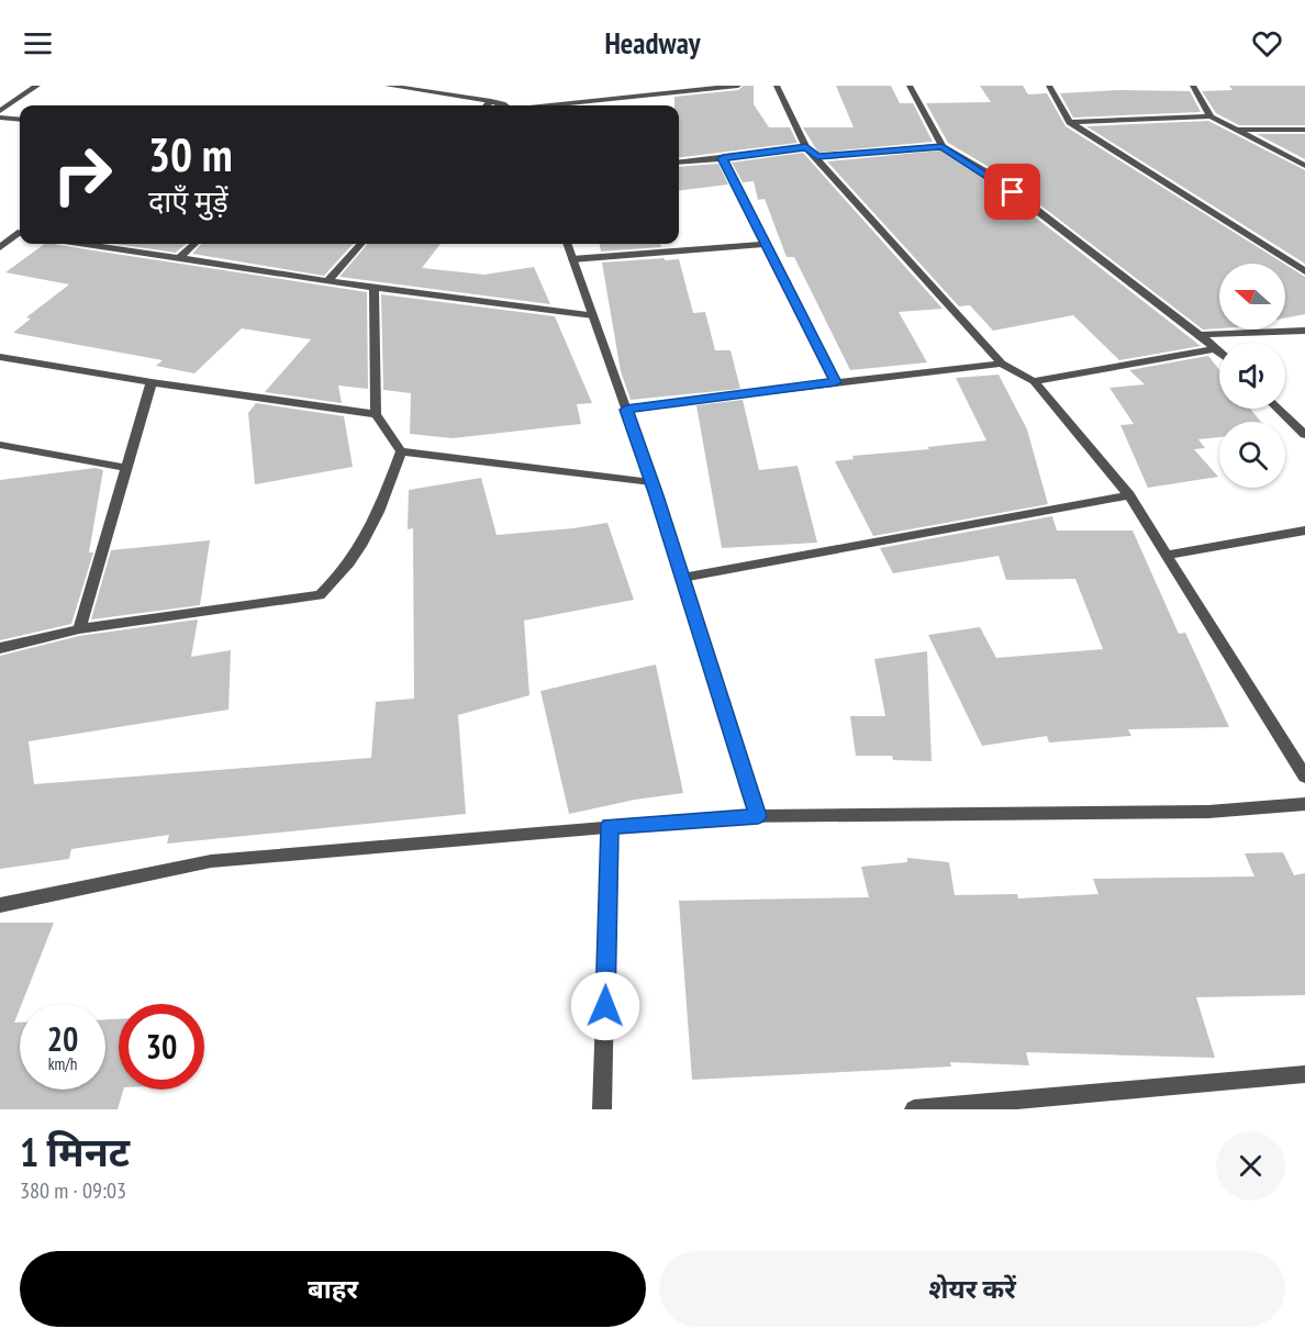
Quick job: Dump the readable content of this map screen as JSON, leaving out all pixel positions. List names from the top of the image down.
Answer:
{
  "north": "left",
  "page": {
    "header": "Headway",
    "turn": ["30 m", "दाएँ मुड़ें"],
    "speed": "20 km/h",
    "limit": "30",
    "heading": ["1 मिनट", "380 m · 09:03"],
    "buttons": ["बाहर", "शेयर करें"]
  }
}
